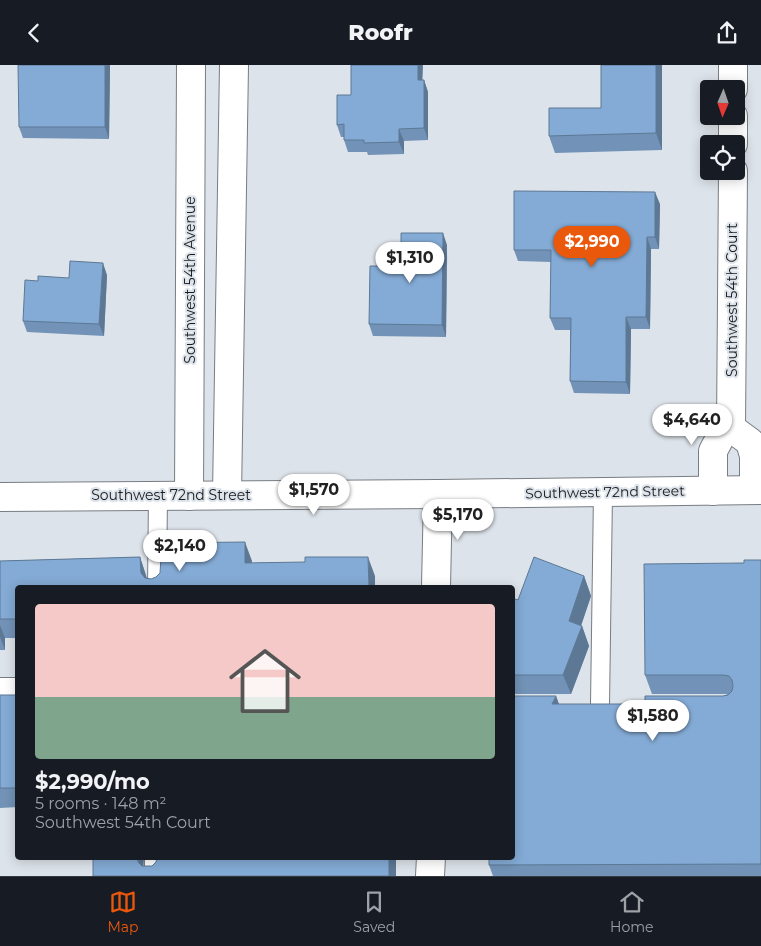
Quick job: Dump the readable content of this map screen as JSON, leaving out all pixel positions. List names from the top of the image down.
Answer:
{
  "streets": {
    "street": ["Southwest 54th Avenue", "Southwest 54th Court", "Southwest 72nd Street"]
  },
  "crossings": [
    ["Southwest 54th Avenue", "Southwest 72nd Street"]
  ],
  "north": "bottom",
  "page": {
    "header": "Roofr",
    "price": [
      "$2,990",
      "$1,310",
      "$4,640",
      "$1,570",
      "$5,170",
      "$2,140",
      "$1,580"
    ],
    "list": [
      {
        "name": "$2,990/mo",
        "note": "5 rooms · 148 m² · Southwest 54th Court"
      }
    ],
    "tabs": ["Map", "Saved", "Home"]
  }
}
